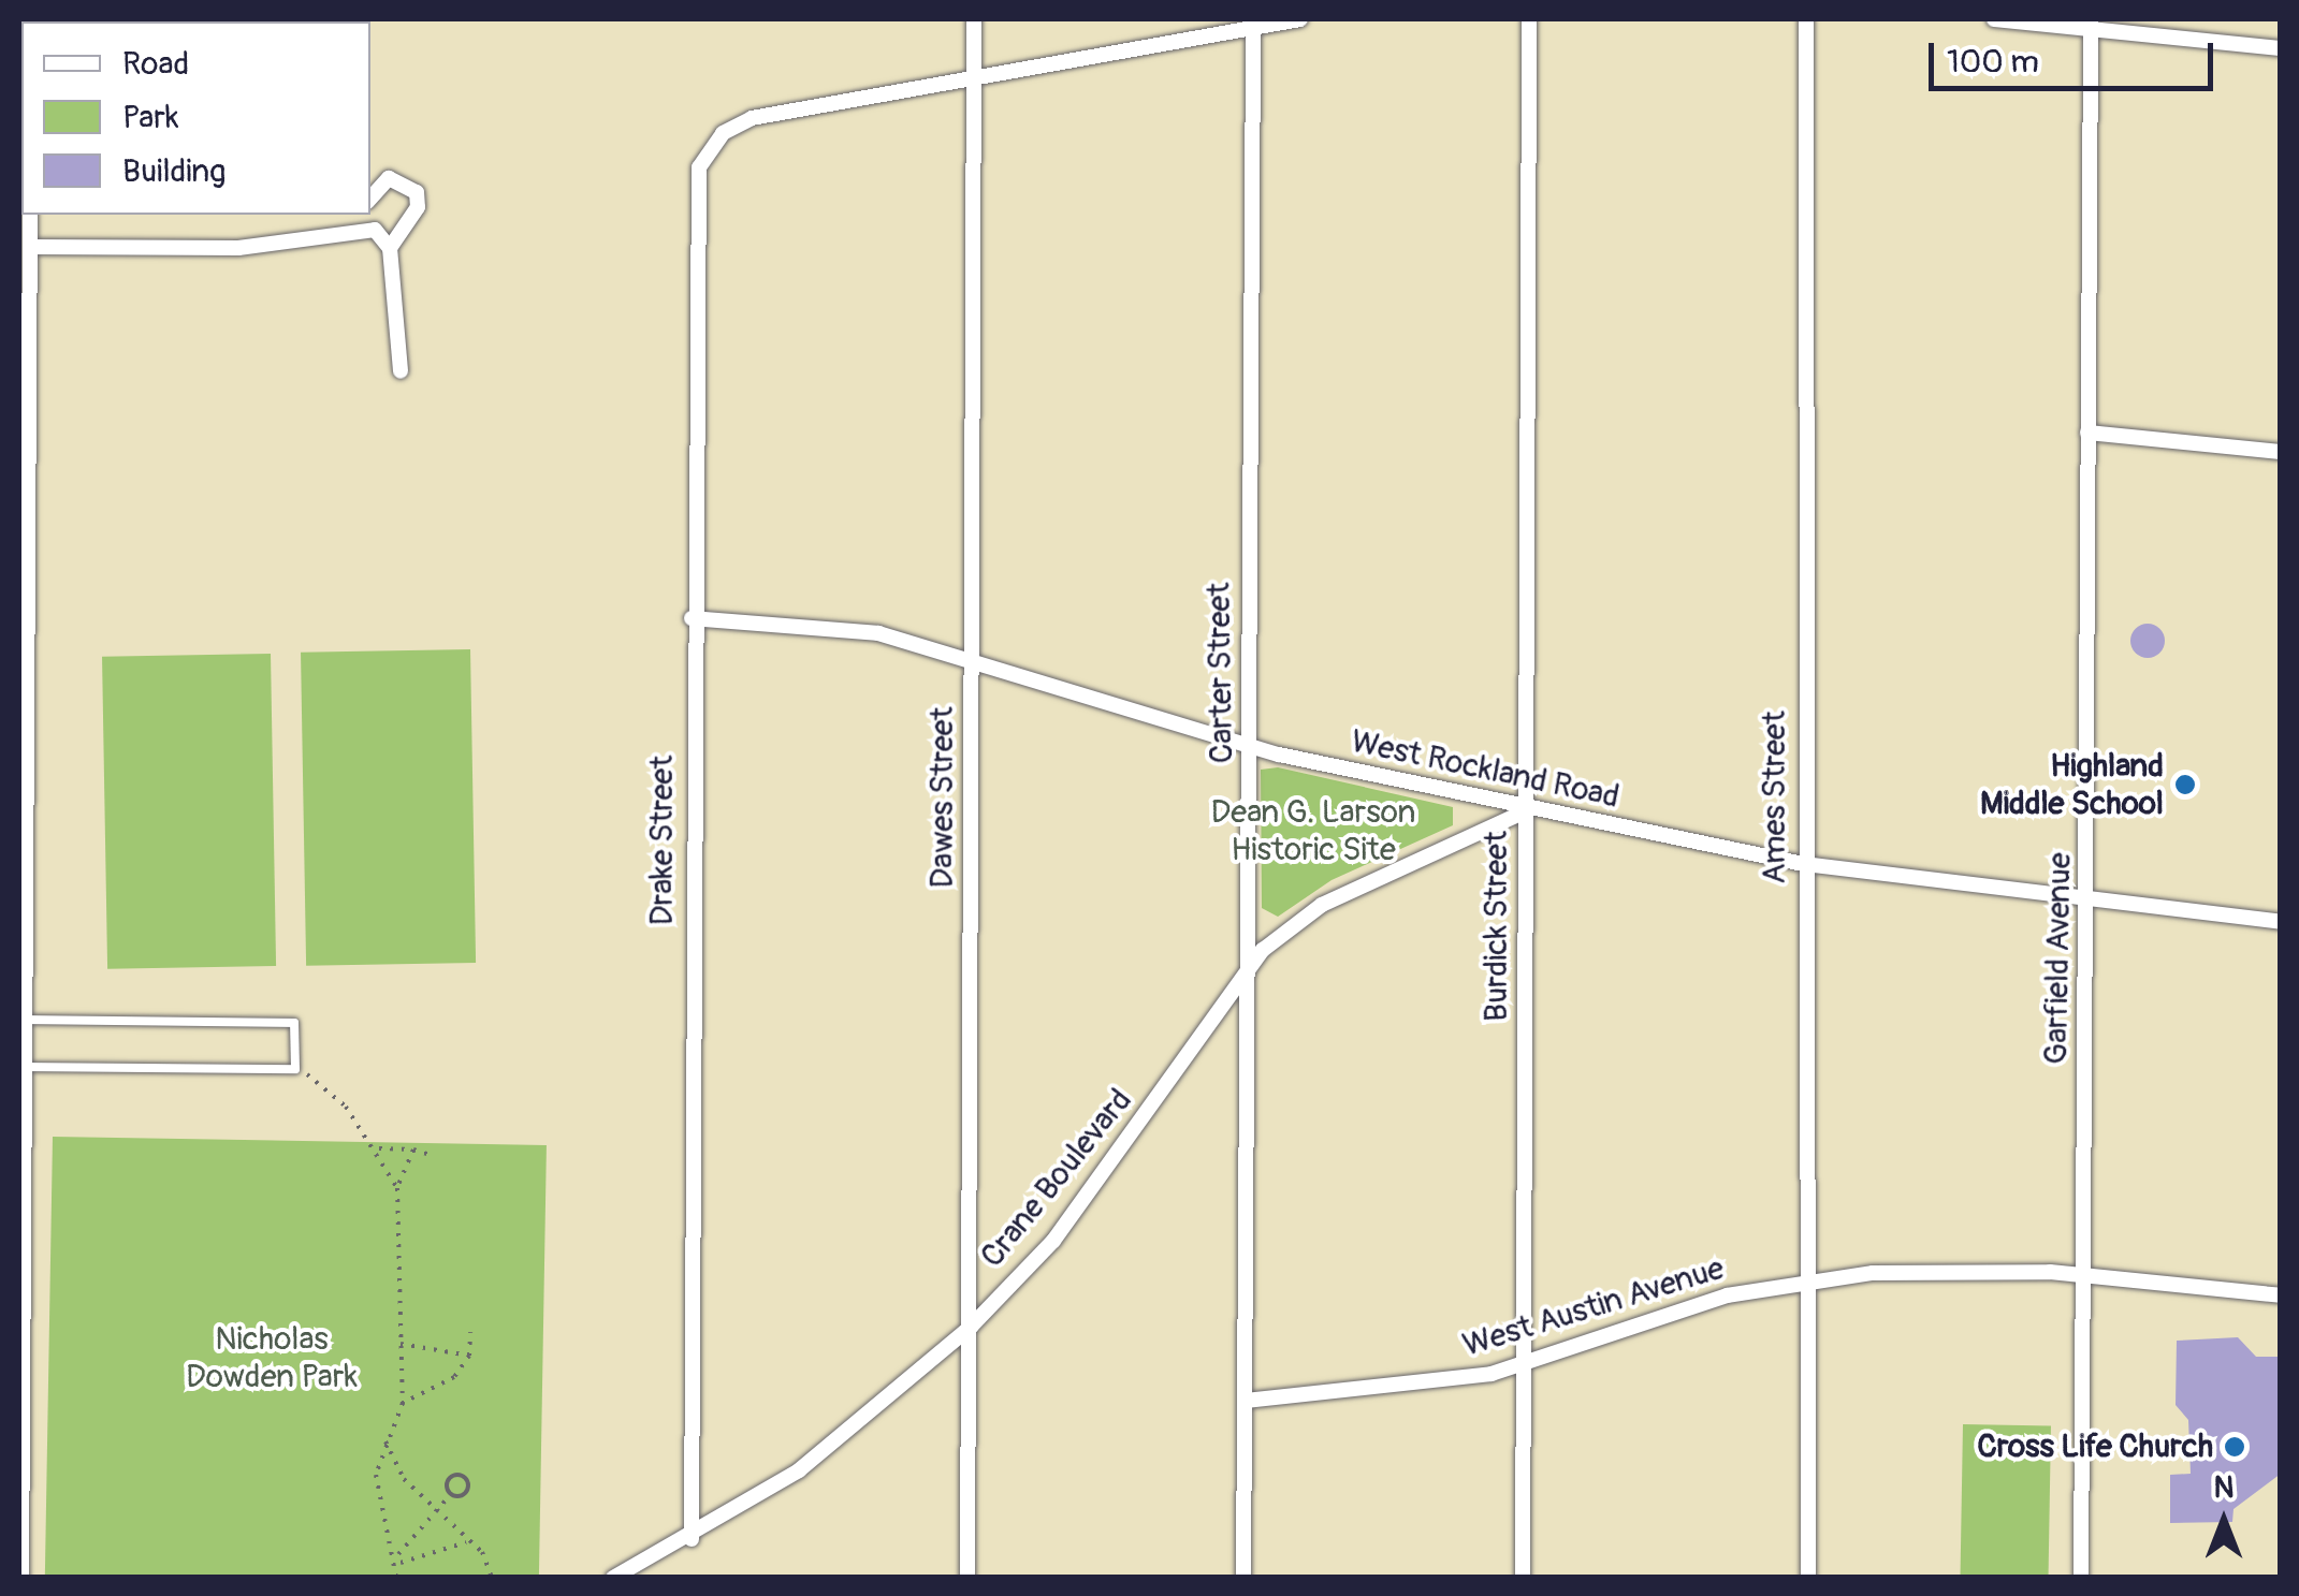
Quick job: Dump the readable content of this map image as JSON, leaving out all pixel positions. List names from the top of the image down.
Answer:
{
  "streets": {
    "street": [
      "Carter Street",
      "West Rockland Road",
      "Dawes Street",
      "Ames Street",
      "Drake Street",
      "Burdick Street",
      "Garfield Avenue",
      "Crane Boulevard",
      "West Austin Avenue"
    ]
  },
  "crossings": [
    ["Carter Street", "West Rockland Road"],
    ["Carter Street", "Crane Boulevard"],
    ["Carter Street", "West Austin Avenue"],
    ["West Rockland Road", "Dawes Street"],
    ["West Rockland Road", "Ames Street"],
    ["West Rockland Road", "Drake Street"],
    ["West Rockland Road", "Burdick Street"],
    ["West Rockland Road", "Garfield Avenue"],
    ["West Rockland Road", "Crane Boulevard"],
    ["Dawes Street", "Drake Street"],
    ["Dawes Street", "Crane Boulevard"],
    ["Ames Street", "West Austin Avenue"],
    ["Drake Street", "Crane Boulevard"],
    ["Burdick Street", "Crane Boulevard"],
    ["Burdick Street", "West Austin Avenue"],
    ["Garfield Avenue", "West Austin Avenue"]
  ],
  "parks": ["Dean G. Larson Historic Site", "Nicholas Dowden Park"],
  "places": ["Highland Middle School", "Cross Life Church"],
  "legend": ["Road", "Park", "Building"],
  "scale_bar": "100 m",
  "north": "top"
}
